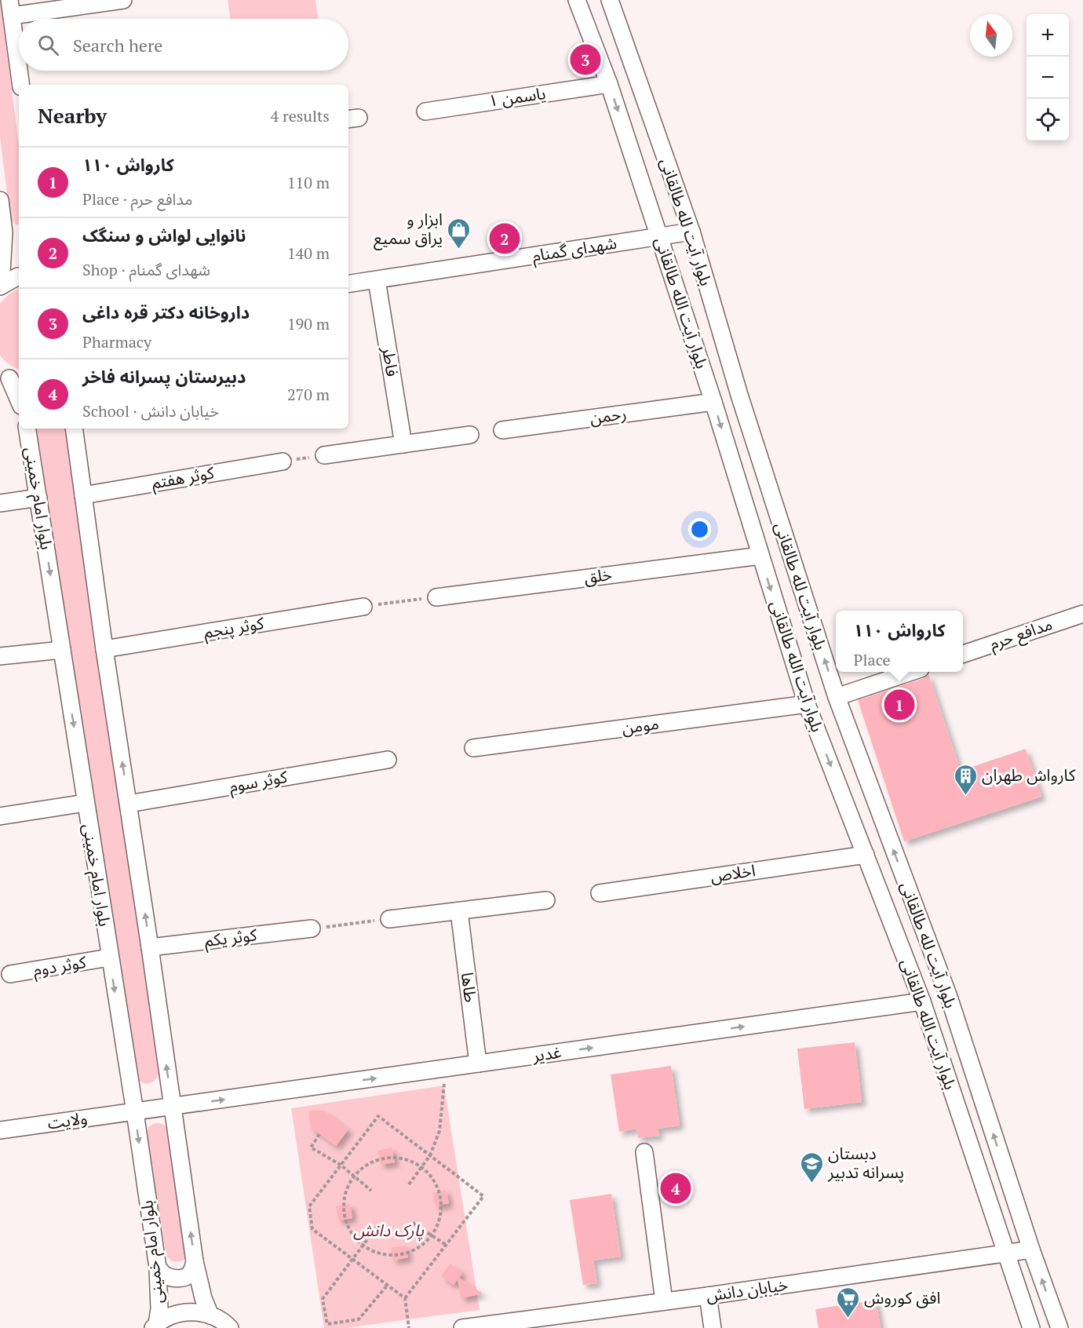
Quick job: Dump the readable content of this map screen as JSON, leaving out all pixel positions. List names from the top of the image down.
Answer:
{
  "streets": {
    "street": [
      "یاسمن ۱",
      "بلوار آیت لله طالقانی",
      "شهدای گمنام",
      "بلوار آیت الله طالقانی",
      "فاطر",
      "رحمن",
      "کوثر هفتم",
      "بلوار امام خمینی",
      "خلق",
      "کوثر پنجم",
      "مدافع حرم",
      "مومن",
      "کوثر سوم",
      "اخلاص",
      "کوثر یکم",
      "کوثر دوم",
      "طاها",
      "غدیر",
      "ولایت",
      "خیابان دانش"
    ]
  },
  "crossings": [
    ["یاسمن ۱", "بلوار آیت الله طالقانی"],
    ["بلوار آیت لله طالقانی", "شهدای گمنام"],
    ["بلوار آیت لله طالقانی", "خیابان دانش"],
    ["شهدای گمنام", "بلوار آیت الله طالقانی"],
    ["شهدای گمنام", "فاطر"],
    ["بلوار آیت الله طالقانی", "رحمن"],
    ["بلوار آیت الله طالقانی", "خلق"],
    ["بلوار آیت الله طالقانی", "مومن"],
    ["بلوار آیت الله طالقانی", "اخلاص"],
    ["بلوار آیت الله طالقانی", "غدیر"],
    ["بلوار آیت الله طالقانی", "خیابان دانش"],
    ["بلوار امام خمینی", "کوثر دوم"],
    ["بلوار امام خمینی", "ولایت"],
    ["طاها", "غدیر"],
    ["غدیر", "ولایت"]
  ],
  "one_way": ["بلوار آیت لله طالقانی", "بلوار آیت الله طالقانی", "غدیر"],
  "parks": ["پارک دانش"],
  "places": {
    "shop": ["ابزار و يراق سميع"],
    "building": ["کارواش طهران"],
    "school or university": ["دبستان پسرانه تدبیر"],
    "supermarket": ["افق کوروش"]
  },
  "north": "top",
  "page": {
    "map_buttons": ["+", "−"],
    "search": "Search here",
    "pins": [
      "3",
      "2",
      "1",
      "4"
    ],
    "heading": ["Nearby", "4 results"],
    "list": [
      {
        "mark": "1",
        "name": "کارواش ۱۱۰",
        "note": "Place · مدافع حرم",
        "value": "110 m"
      },
      {
        "mark": "2",
        "name": "نانوایی لواش و سنگک",
        "note": "Shop · شهدای گمنام",
        "value": "140 m"
      },
      {
        "mark": "3",
        "name": "داروخانه دکتر قره داغی",
        "note": "Pharmacy",
        "value": "190 m"
      },
      {
        "mark": "4",
        "name": "دبیرستان پسرانه فاخر",
        "note": "School · خیابان دانش",
        "value": "270 m"
      }
    ],
    "popup": ["کارواش ۱۱۰", "Place"]
  }
}
